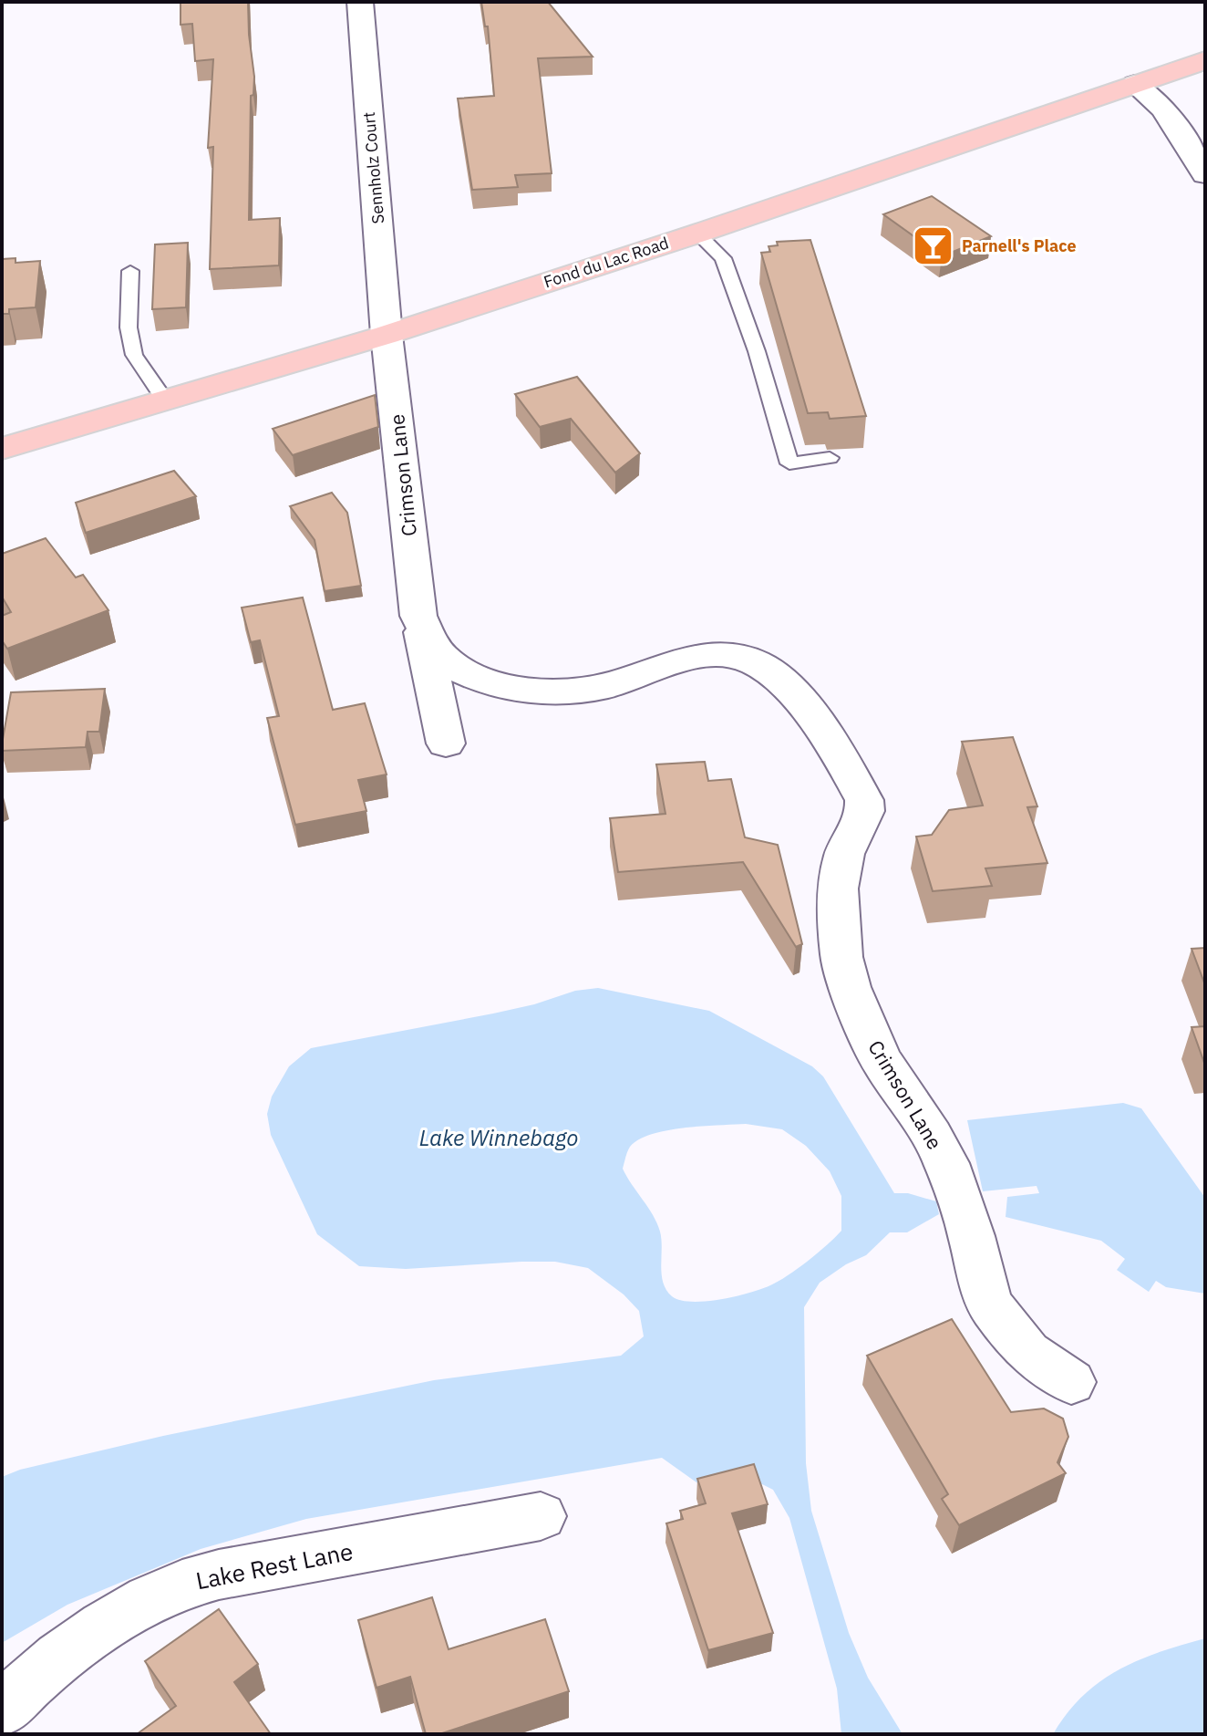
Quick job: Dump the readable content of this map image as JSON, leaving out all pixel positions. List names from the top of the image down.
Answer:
{
  "streets": {
    "main road": ["Fond du Lac Road"],
    "street": ["Sennholz Court", "Crimson Lane", "Lake Rest Lane"]
  },
  "crossings": [
    ["Sennholz Court", "Fond du Lac Road"],
    ["Sennholz Court", "Crimson Lane"],
    ["Fond du Lac Road", "Crimson Lane"]
  ],
  "water": ["Lake Winnebago"],
  "places": {
    "bar": ["Parnell's Place"]
  }
}
